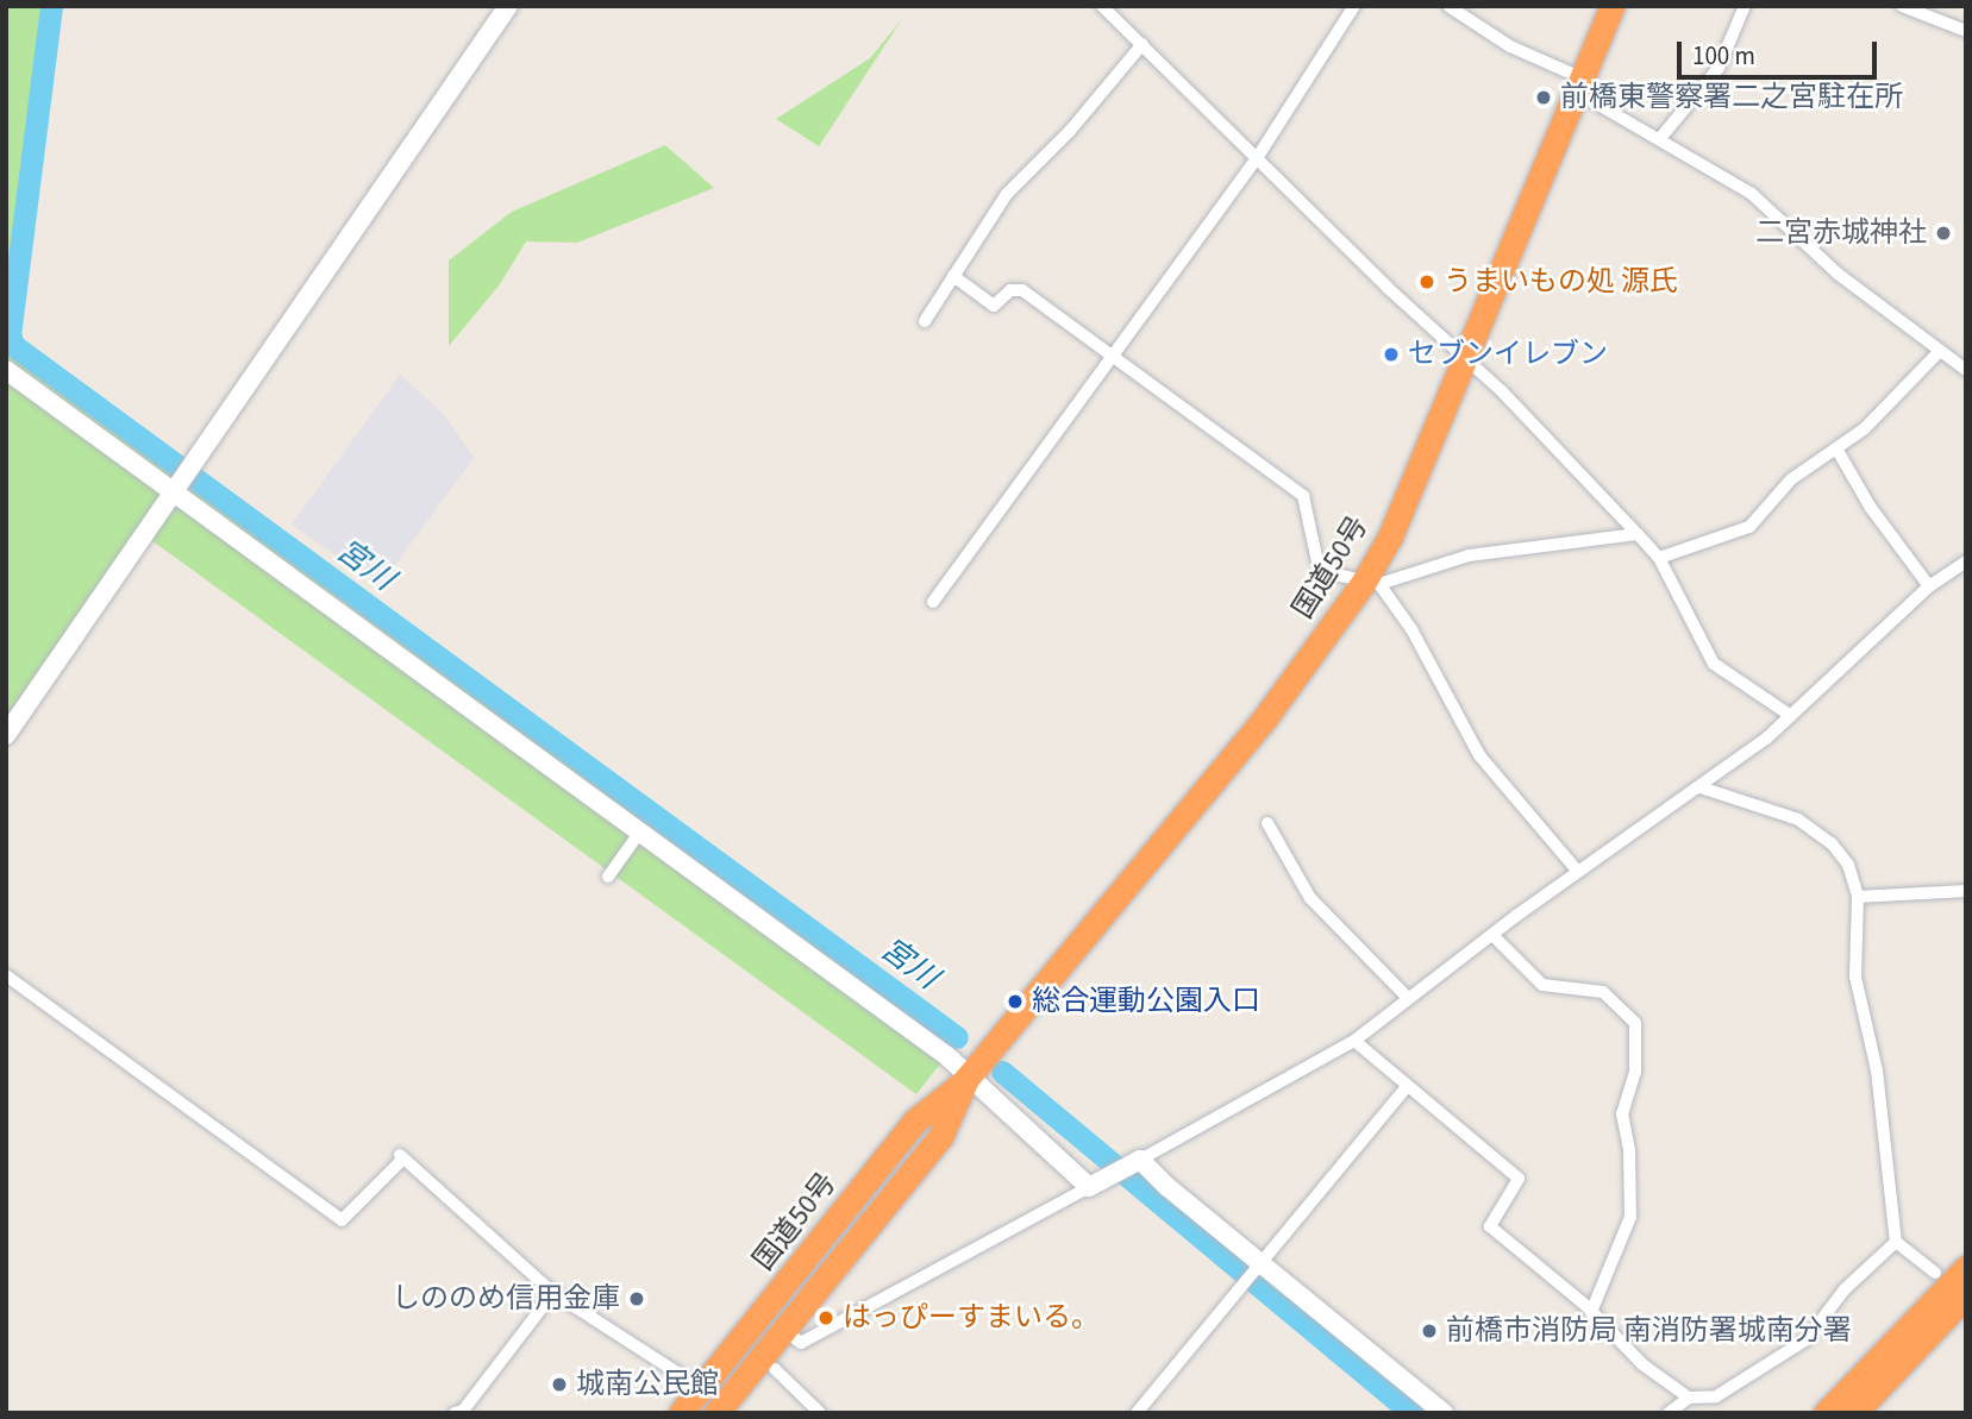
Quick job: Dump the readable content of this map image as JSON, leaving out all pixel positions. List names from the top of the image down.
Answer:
{
  "streets": {
    "highway": ["国道50号"]
  },
  "water": ["宮川"],
  "places": [
    "前橋東警察署二之宮駐在所",
    "二宮赤城神社",
    "うまいもの処 源氏",
    "セブンイレブン",
    "総合運動公園入口",
    "しののめ信用金庫",
    "はっぴーすまいる。",
    "前橋市消防局 南消防署城南分署",
    "城南公民館"
  ],
  "scale_bar": "100 m"
}
